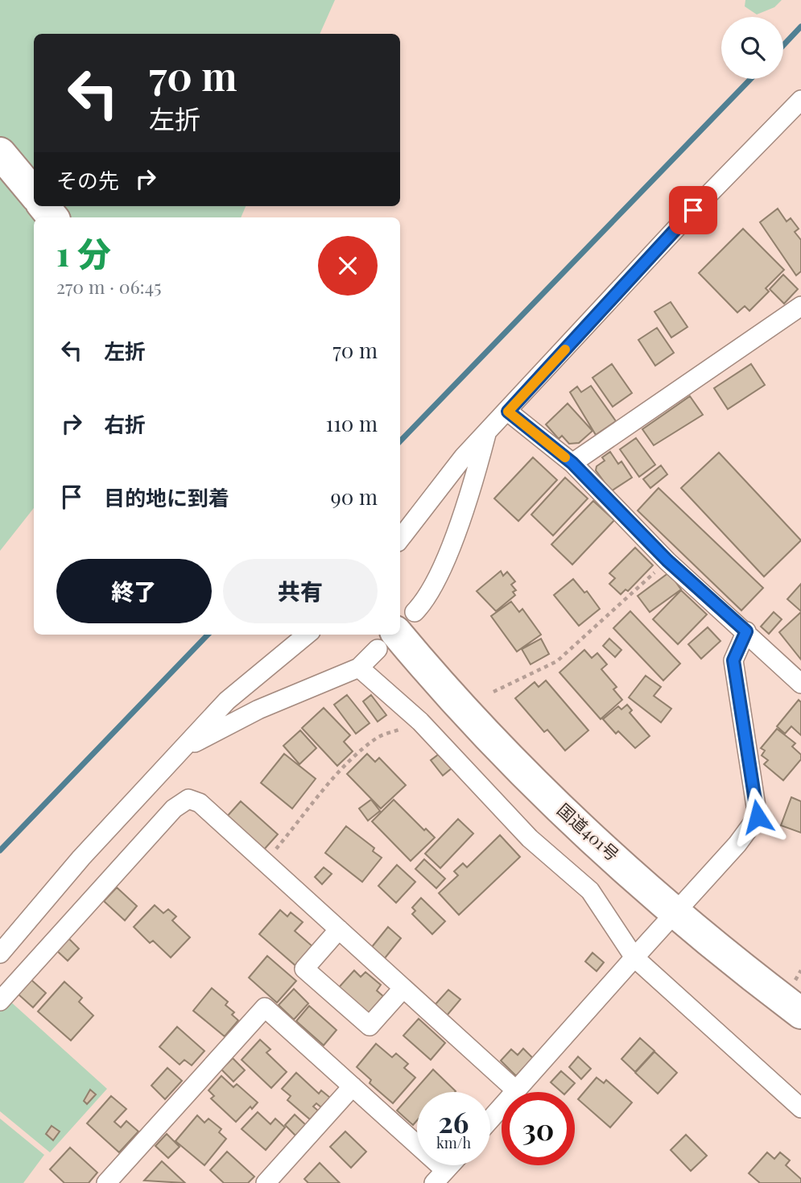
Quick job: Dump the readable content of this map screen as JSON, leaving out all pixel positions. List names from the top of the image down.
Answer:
{
  "streets": {
    "highway": ["国道401号"]
  },
  "page": {
    "turn": ["70 m", "左折"],
    "then": "その先",
    "heading": ["1 分", "270 m · 06:45"],
    "list": [
      {
        "name": "左折",
        "value": "70 m"
      },
      {
        "name": "右折",
        "value": "110 m"
      },
      {
        "name": "目的地に到着",
        "value": "90 m"
      }
    ],
    "buttons": ["終了", "共有"],
    "speed": "26 km/h",
    "limit": "30"
  }
}
